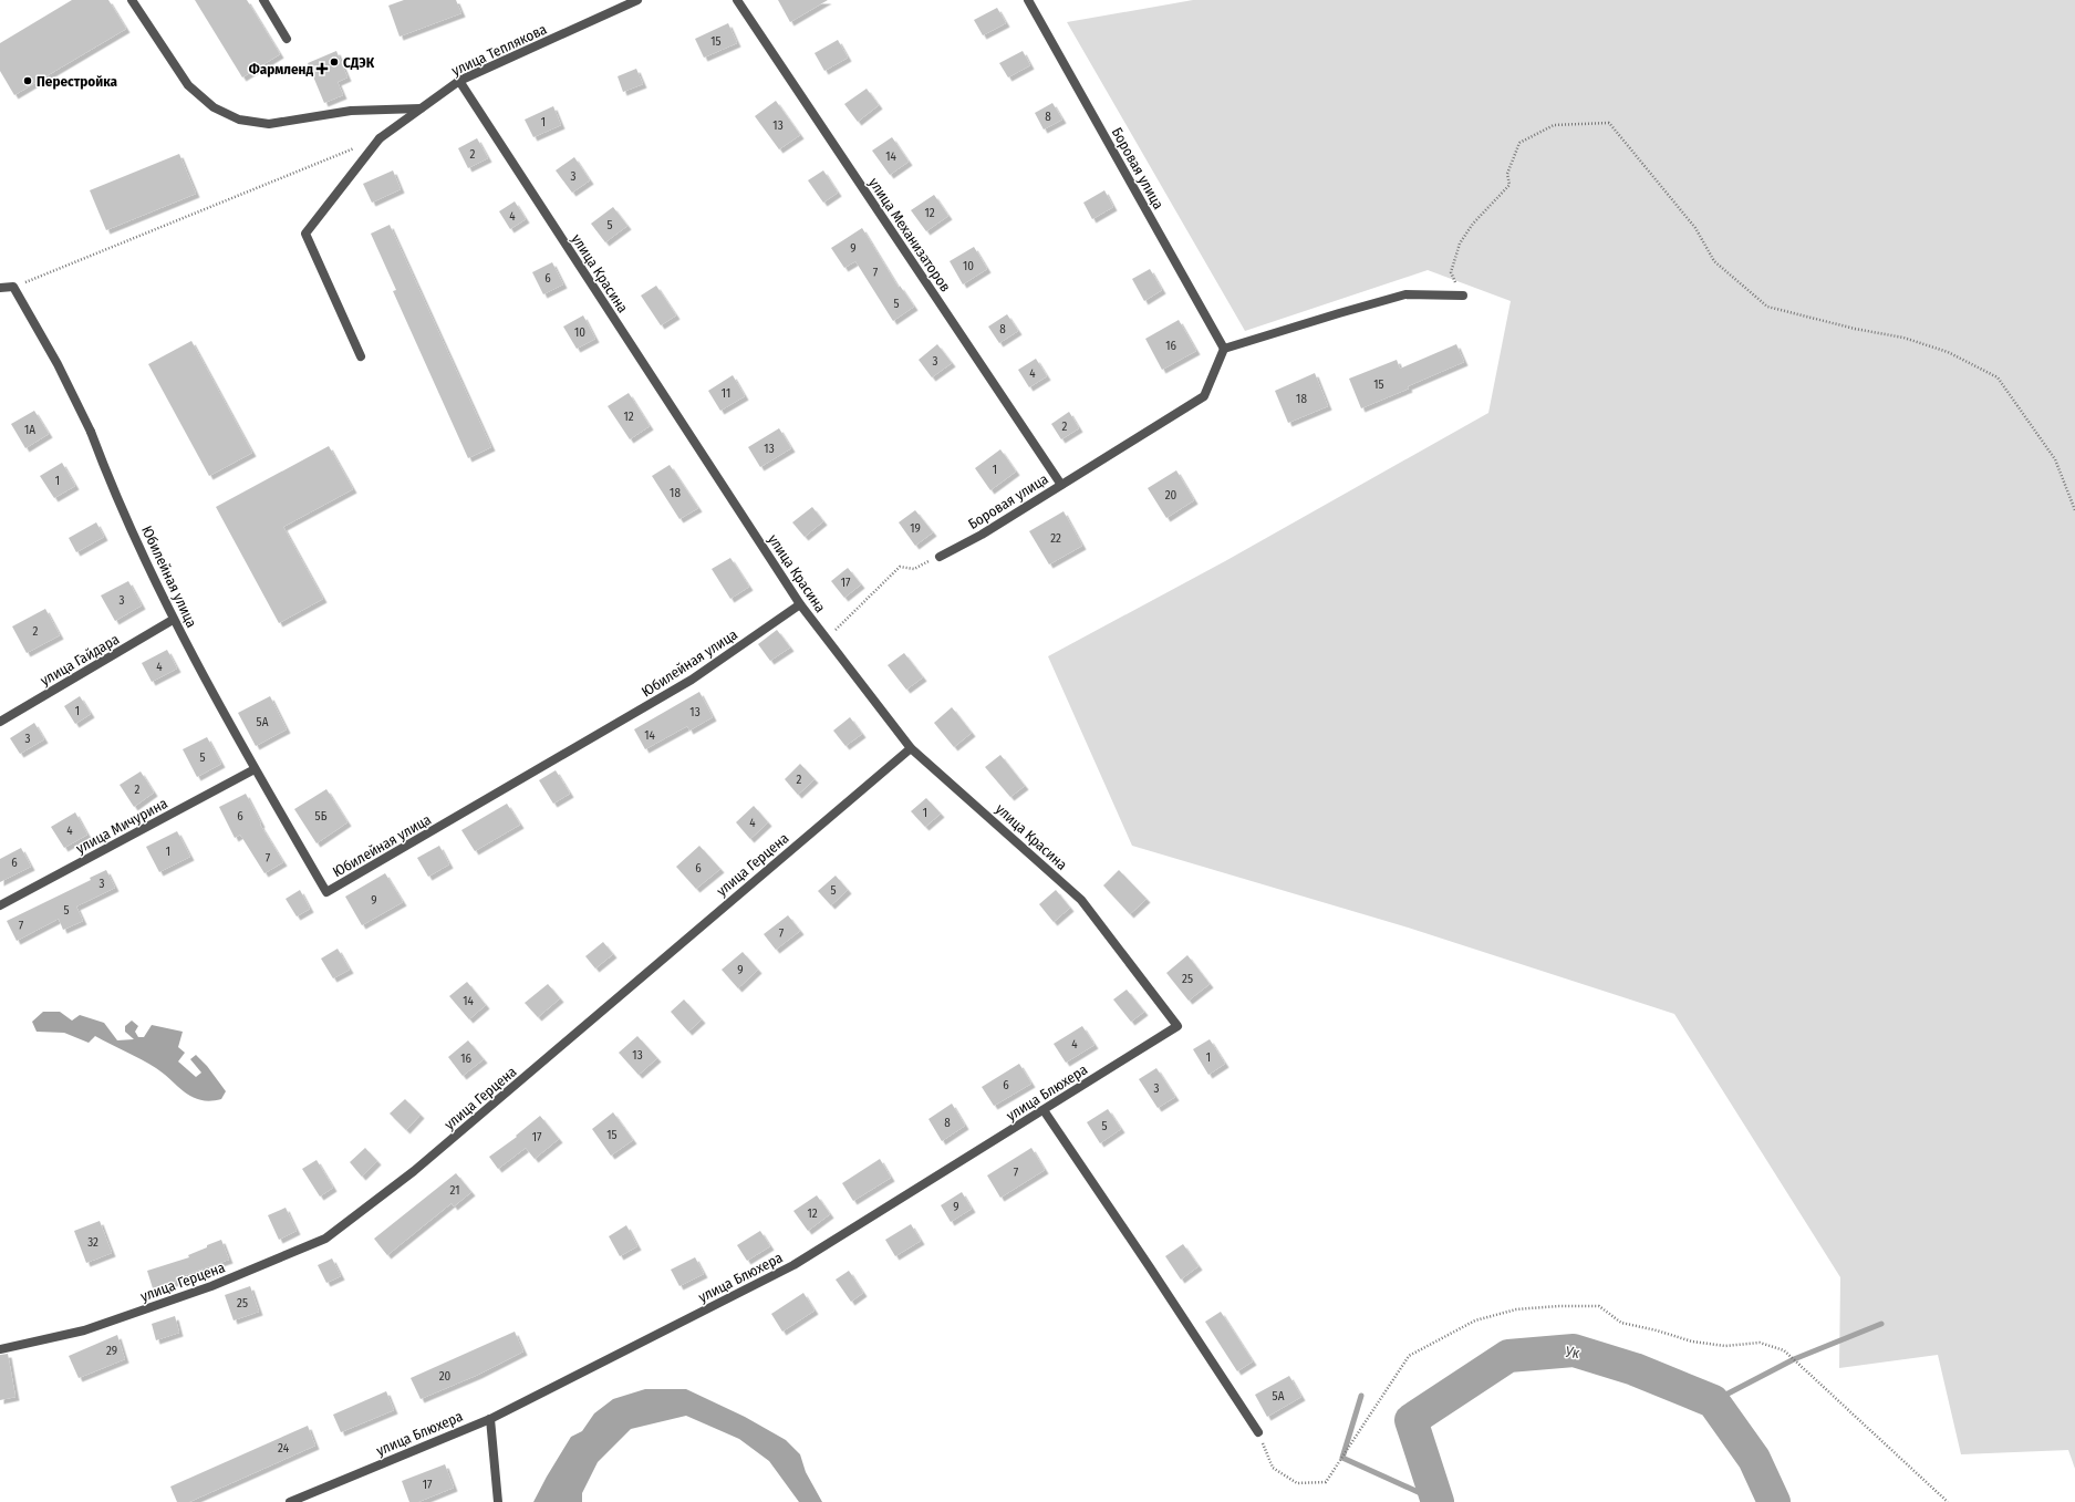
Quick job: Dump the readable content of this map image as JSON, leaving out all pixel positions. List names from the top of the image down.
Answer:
{
  "streets": {
    "street": [
      "улица Теплякова",
      "Боровая улица",
      "улица Механизаторов",
      "улица Красина",
      "Юбилейная улица",
      "улица Гайдара",
      "улица Мичурина",
      "улица Герцена",
      "улица Блюхера"
    ]
  },
  "crossings": [
    ["улица Теплякова", "улица Красина"],
    ["Боровая улица", "улица Механизаторов"],
    ["улица Красина", "Юбилейная улица"],
    ["улица Красина", "улица Герцена"],
    ["улица Красина", "улица Блюхера"],
    ["Юбилейная улица", "улица Гайдара"],
    ["Юбилейная улица", "улица Мичурина"]
  ],
  "water": ["Ук"],
  "places": {
    "other": ["СДЭК", "Перестройка"],
    "health": ["Фармленд"]
  },
  "house_numbers": [
    "15",
    "8",
    "1",
    "13",
    "2",
    "14",
    "3",
    "12",
    "4",
    "5",
    "9",
    "10",
    "7",
    "6",
    "5",
    "8",
    "10",
    "16",
    "3",
    "4",
    "15",
    "11",
    "18",
    "12",
    "2",
    "1А",
    "13",
    "1",
    "1",
    "18",
    "20",
    "19",
    "22",
    "17",
    "3",
    "2",
    "4",
    "1",
    "13",
    "5А",
    "14",
    "3",
    "5",
    "2",
    "2",
    "1",
    "6",
    "5Б",
    "4",
    "4",
    "1",
    "7",
    "6",
    "6",
    "3",
    "5",
    "9",
    "5",
    "7",
    "7",
    "9",
    "25",
    "14",
    "4",
    "13",
    "1",
    "16",
    "6",
    "3",
    "8",
    "5",
    "15",
    "17",
    "7",
    "21",
    "9",
    "12",
    "32",
    "25",
    "29",
    "20",
    "5А",
    "24",
    "17"
  ]
}
